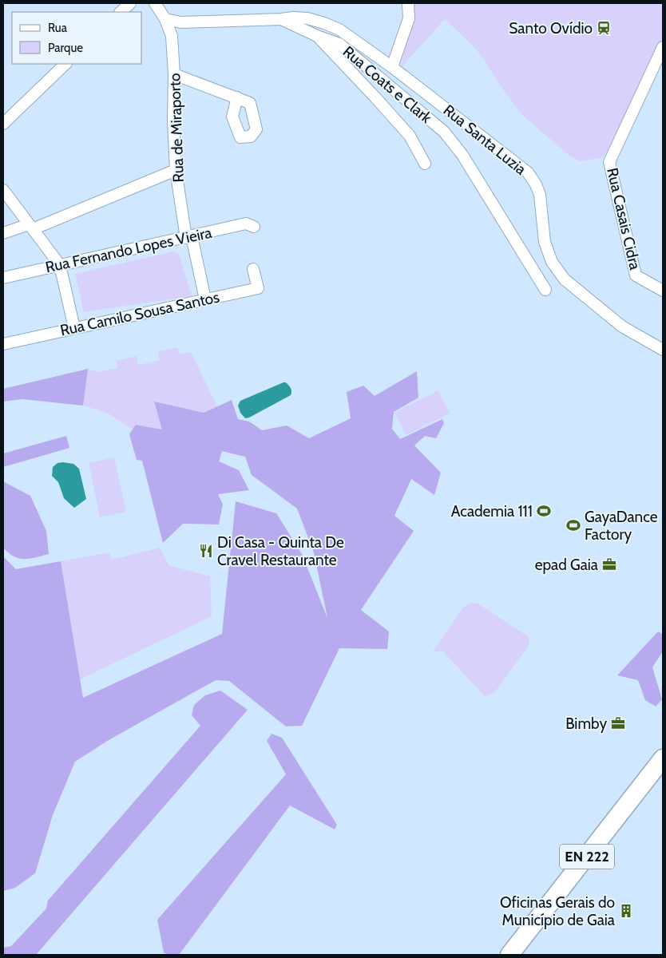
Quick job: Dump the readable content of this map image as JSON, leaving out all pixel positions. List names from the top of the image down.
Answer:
{
  "streets": {
    "main road": ["EN 222"],
    "street": [
      "Rua Coats e Clark",
      "Rua de Miraporto",
      "Rua Santa Luzia",
      "Rua Casais Cidra",
      "Rua Fernando Lopes Vieira",
      "Rua Camilo Sousa Santos"
    ]
  },
  "crossings": [
    ["Rua Coats e Clark", "Rua de Miraporto"],
    ["Rua Coats e Clark", "Rua Santa Luzia"],
    ["Rua de Miraporto", "Rua Fernando Lopes Vieira"],
    ["Rua de Miraporto", "Rua Camilo Sousa Santos"]
  ],
  "places": {
    "station": ["Santo Ovídio"],
    "sports": ["Academia 111", "GayaDance Factory"],
    "restaurant": ["Di Casa - Quinta De Cravel Restaurante"],
    "office": ["epad Gaia", "Bimby"],
    "building": ["Oficinas Gerais do Município de Gaia"]
  },
  "legend": ["Rua", "Parque"]
}
